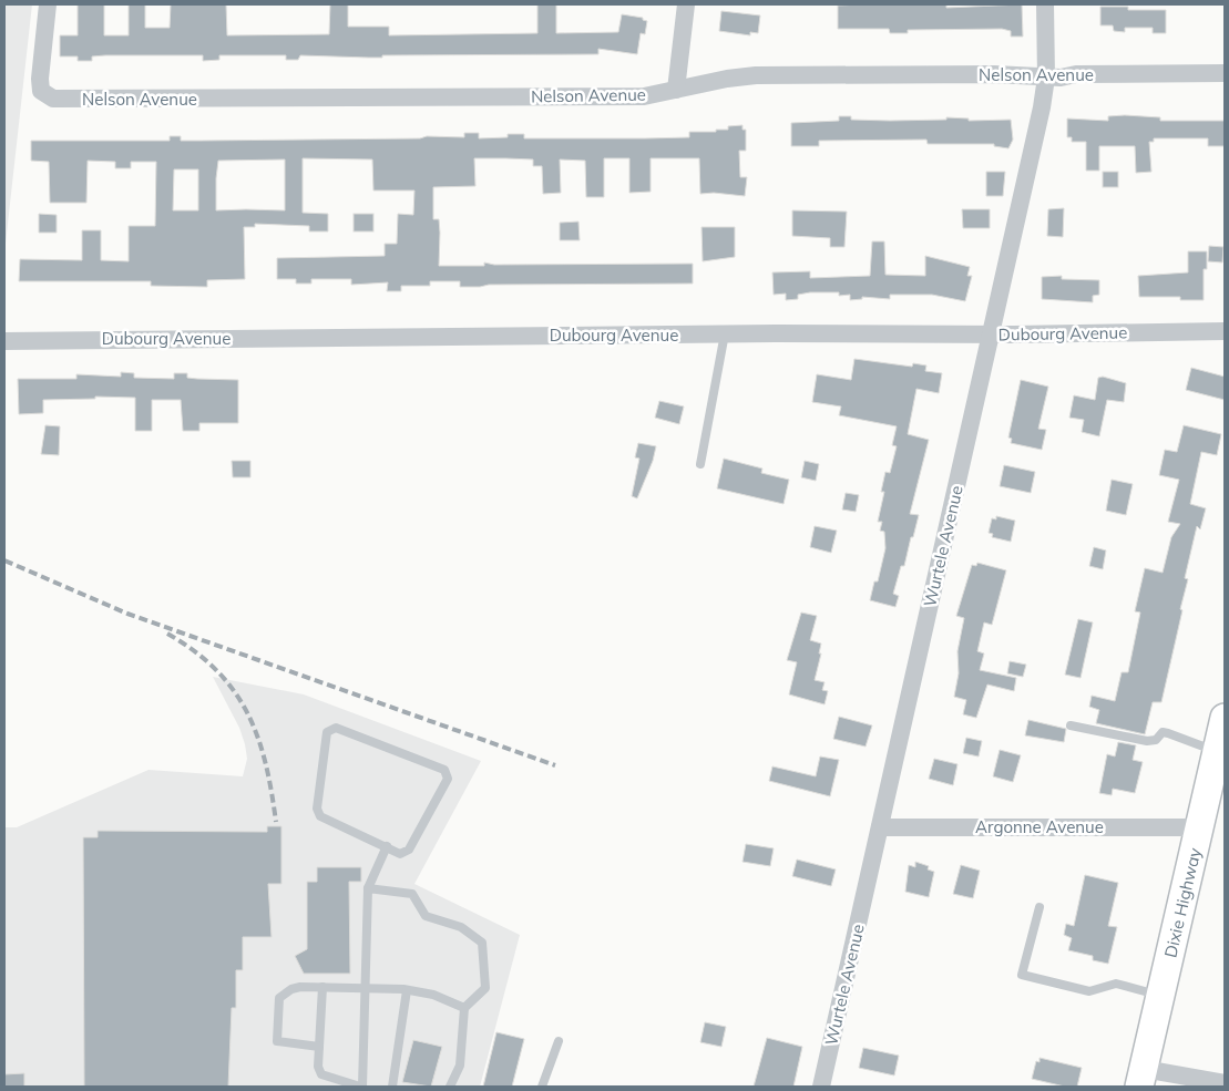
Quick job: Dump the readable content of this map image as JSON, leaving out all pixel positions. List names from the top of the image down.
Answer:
{
  "streets": {
    "main road": ["Dixie Highway"],
    "street": [
      "Nelson Avenue",
      "Dubourg Avenue",
      "Wurtele Avenue",
      "Argonne Avenue"
    ]
  },
  "crossings": [
    ["Nelson Avenue", "Wurtele Avenue"],
    ["Dubourg Avenue", "Wurtele Avenue"],
    ["Wurtele Avenue", "Argonne Avenue"],
    ["Argonne Avenue", "Dixie Highway"]
  ]
}
